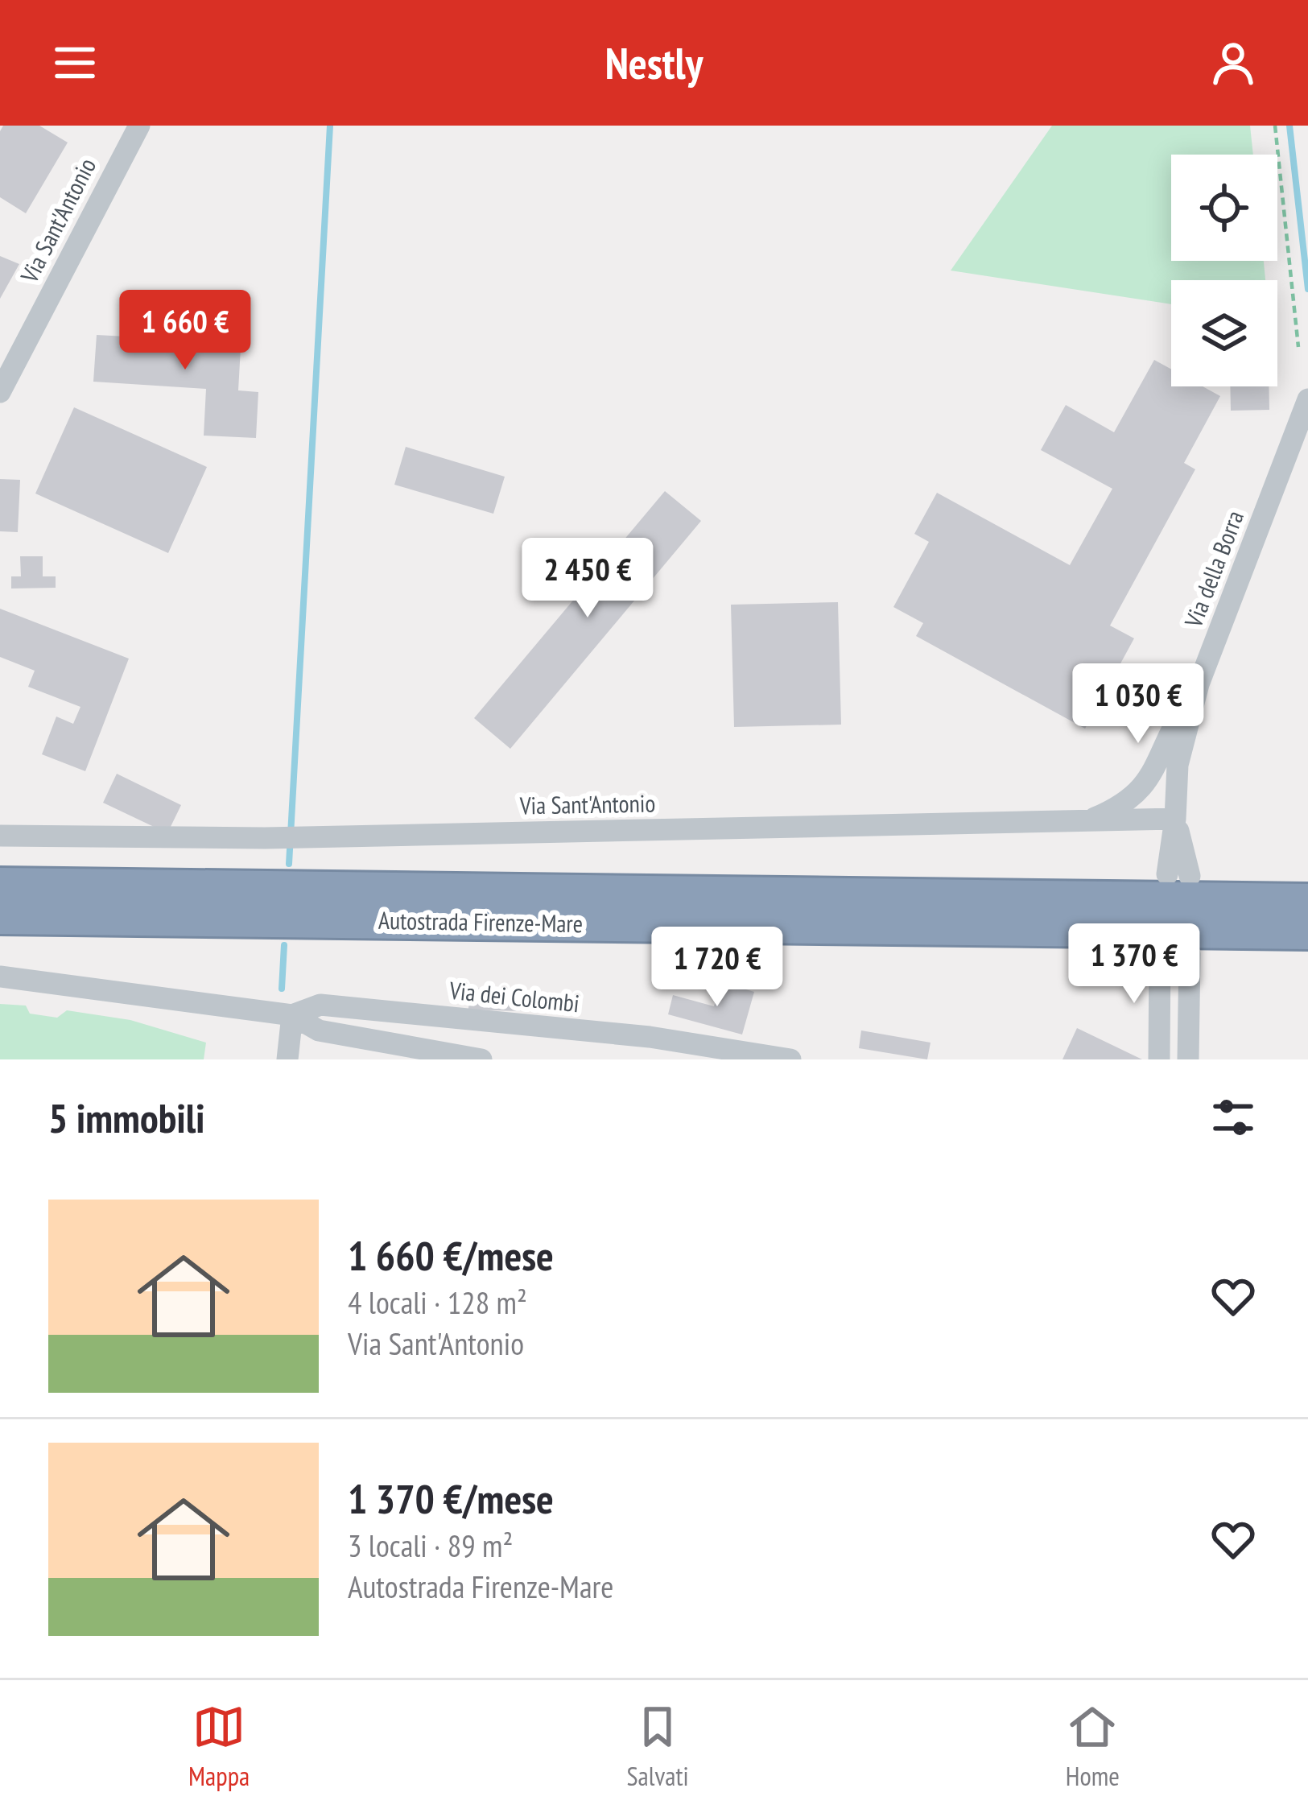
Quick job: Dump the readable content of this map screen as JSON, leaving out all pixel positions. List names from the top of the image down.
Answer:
{
  "streets": {
    "highway": ["Autostrada Firenze-Mare"],
    "street": ["Via Sant'Antonio", "Via della Borra", "Via dei Colombi"]
  },
  "crossings": [
    ["Via Sant'Antonio", "Via della Borra"]
  ],
  "page": {
    "header": "Nestly",
    "price": [
      "1 660 €",
      "2 450 €",
      "1 030 €",
      "1 370 €",
      "1 720 €"
    ],
    "heading": "5 immobili",
    "list": [
      {
        "name": "1 660 €/mese",
        "note": "4 locali · 128 m² · Via Sant'Antonio"
      },
      {
        "name": "1 370 €/mese",
        "note": "3 locali · 89 m² · Autostrada Firenze-Mare"
      }
    ],
    "tabs": ["Mappa", "Salvati", "Home"]
  }
}
